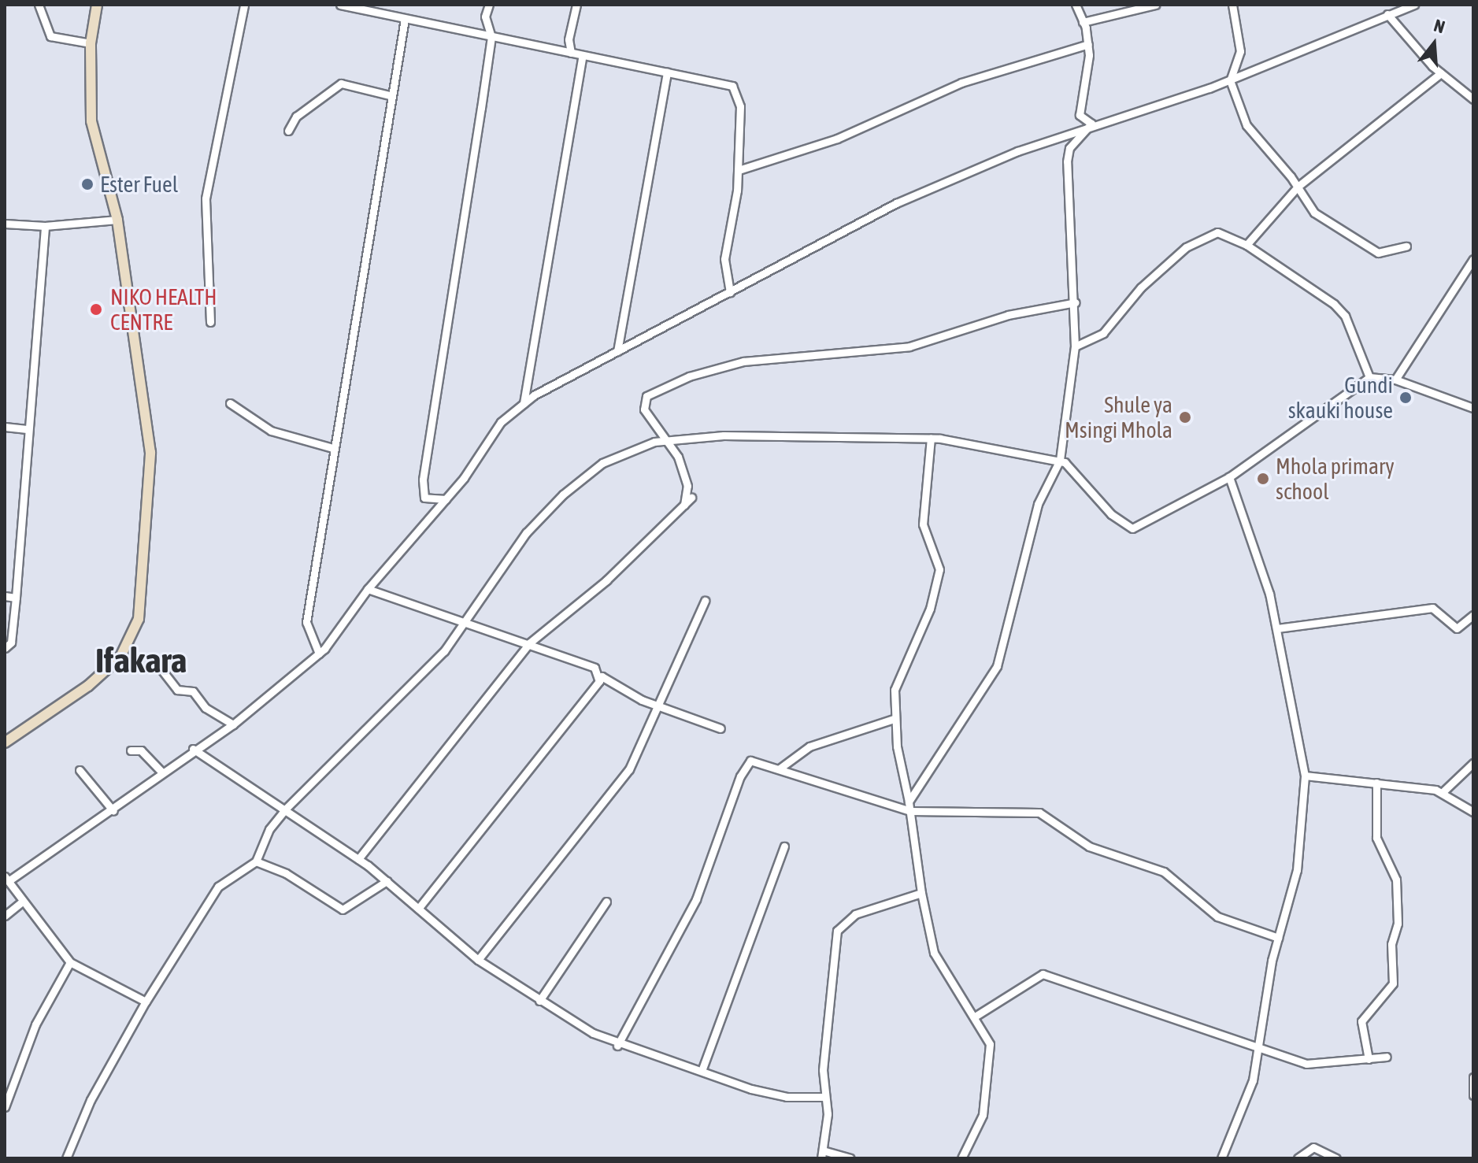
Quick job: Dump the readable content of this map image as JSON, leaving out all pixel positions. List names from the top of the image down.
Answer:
{
  "districts": ["Ifakara"],
  "places": [
    "Ester Fuel",
    "NIKO HEALTH CENTRE",
    "Gundi skauki house",
    "Shule ya Msingi Mhola",
    "Mhola primary school"
  ],
  "north": "top"
}
